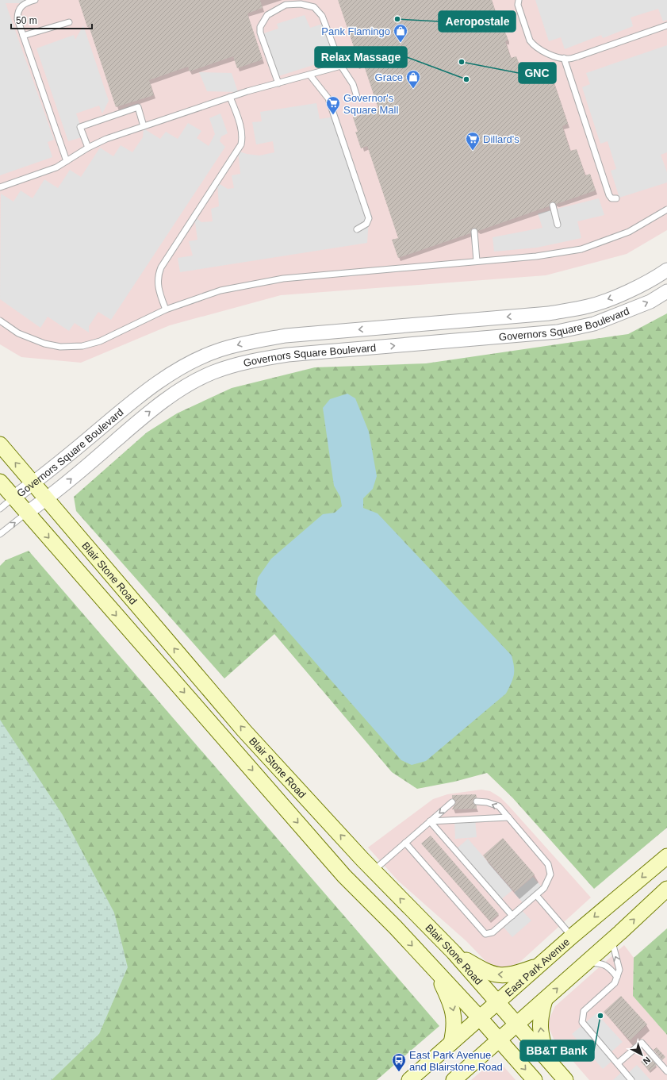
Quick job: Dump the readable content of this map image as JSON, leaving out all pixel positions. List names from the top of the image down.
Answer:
{
  "streets": {
    "main road": ["Blair Stone Road", "East Park Avenue"],
    "street": ["Governors Square Boulevard"]
  },
  "crossings": [
    ["Governors Square Boulevard", "Blair Stone Road"],
    ["Blair Stone Road", "East Park Avenue"]
  ],
  "places": {
    "other": [
      "Aeropostale",
      "GNC",
      "Relax Massage",
      "BB&T Bank"
    ],
    "shop": ["Pank Flamingo", "Grace"],
    "supermarket": ["Governor's Square Mall", "Dillard's"],
    "bus stop": ["East Park Avenue and Blairstone Road"]
  },
  "scale_bar": "50 m",
  "north": "bottom right"
}
